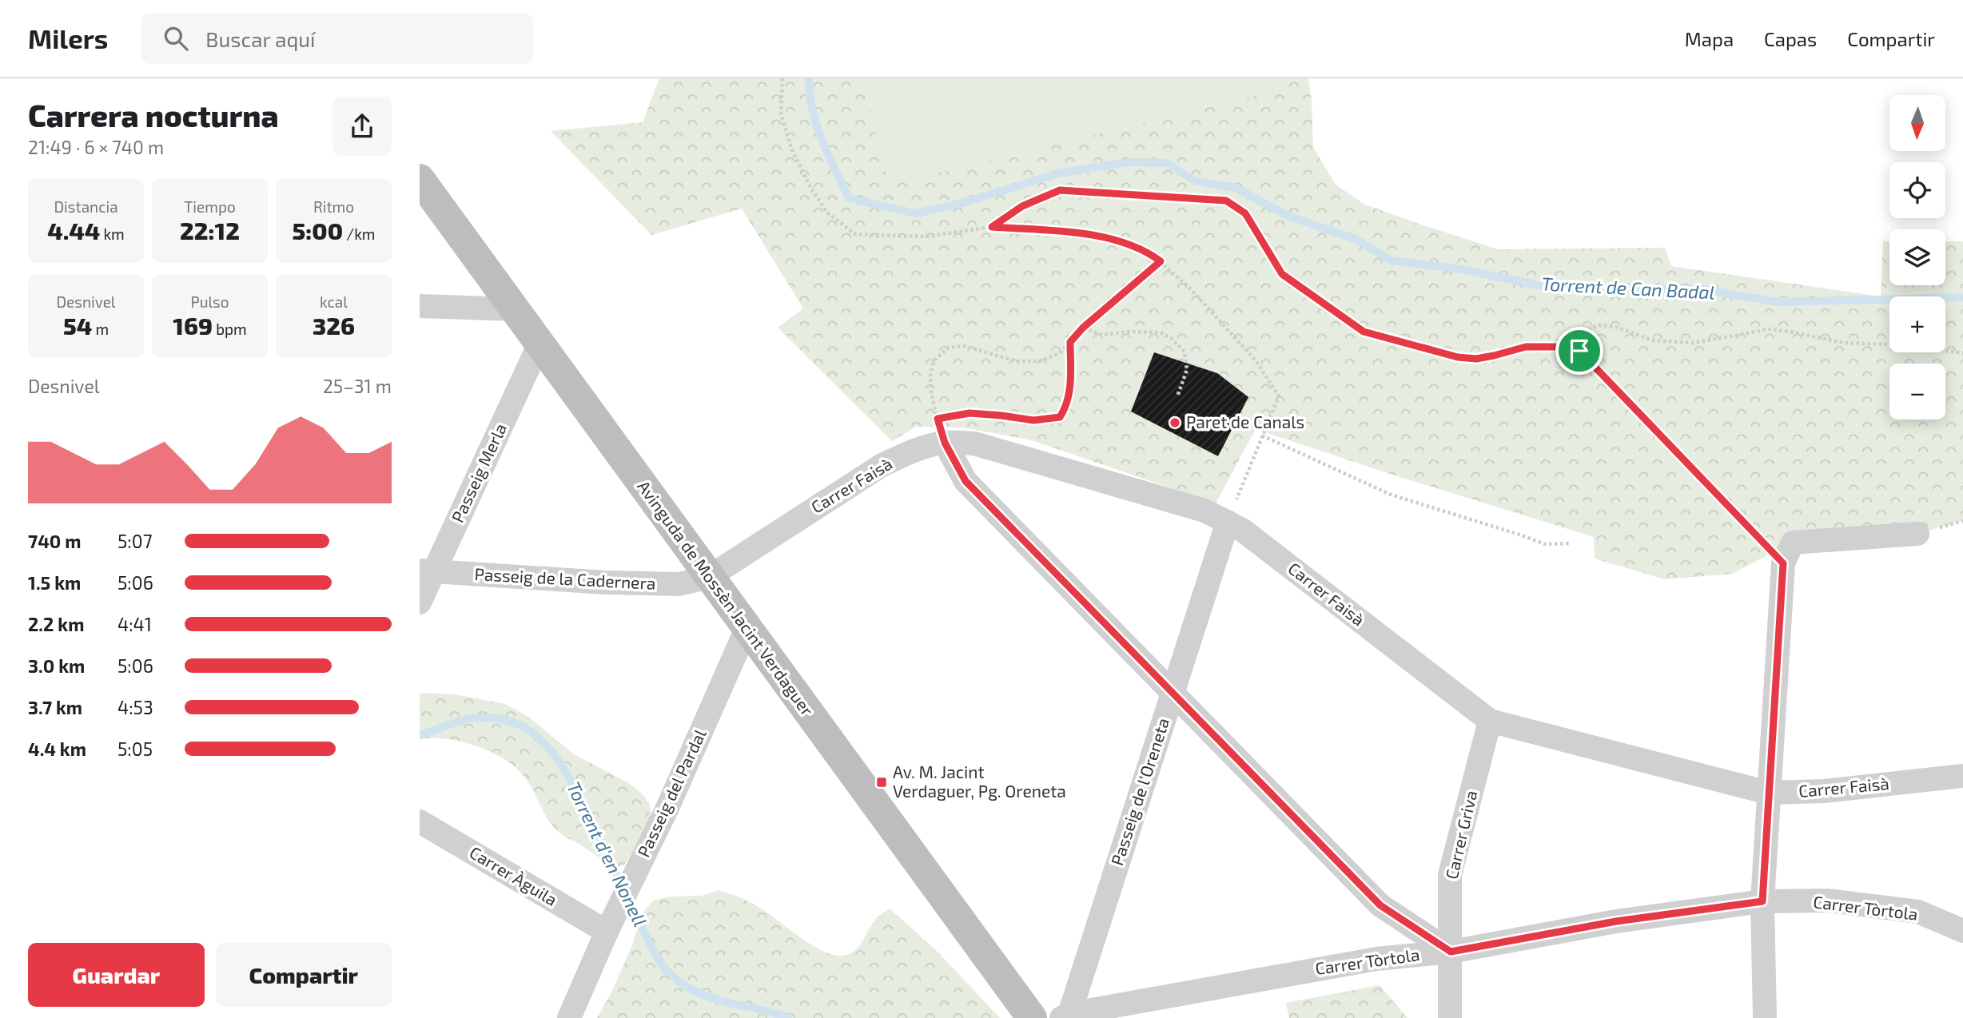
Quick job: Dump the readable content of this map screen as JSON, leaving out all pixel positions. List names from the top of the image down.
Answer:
{
  "streets": {
    "street": [
      "Passeig Merla",
      "Carrer Faisà",
      "Passeig de la Cadernera",
      "Avinguda de Mossèn Jacint Verdaguer",
      "Passeig de l'Oreneta",
      "Passeig del Pardal",
      "Carrer Griva",
      "Carrer Àguila",
      "Carrer Tòrtola"
    ]
  },
  "crossings": [
    ["Passeig Merla", "Passeig de la Cadernera"],
    ["Passeig Merla", "Avinguda de Mossèn Jacint Verdaguer"],
    ["Carrer Faisà", "Passeig de la Cadernera"],
    ["Carrer Faisà", "Avinguda de Mossèn Jacint Verdaguer"],
    ["Carrer Faisà", "Passeig de l'Oreneta"],
    ["Carrer Faisà", "Carrer Griva"],
    ["Passeig de la Cadernera", "Avinguda de Mossèn Jacint Verdaguer"],
    ["Avinguda de Mossèn Jacint Verdaguer", "Passeig del Pardal"],
    ["Passeig de l'Oreneta", "Carrer Tòrtola"],
    ["Passeig del Pardal", "Carrer Àguila"],
    ["Carrer Griva", "Carrer Tòrtola"]
  ],
  "water": ["Torrent de Can Badal", "Torrent d'en Nonell"],
  "places": {
    "other": ["Paret de Canals"],
    "transit": ["Av. M. Jacint Verdaguer, Pg. Oreneta"]
  },
  "north": "bottom",
  "page": {
    "header": "Milers",
    "search": "Buscar aquí",
    "nav": ["Mapa", "Capas", "Compartir"],
    "heading": ["Carrera nocturna", "21:49 · 6 × 740 m"],
    "map_buttons": ["+", "−"],
    "stats": [
      ["Distancia", "4.44 km"],
      ["Tiempo", "22:12"],
      ["Ritmo", "5:00 /km"],
      ["Desnivel", "54 m"],
      ["Pulso", "169 bpm"],
      ["kcal", "326"]
    ],
    "chart": ["Desnivel", "25–31 m"],
    "list": [
      {
        "name": "740 m",
        "note": "5:07"
      },
      {
        "name": "1.5 km",
        "note": "5:06"
      },
      {
        "name": "2.2 km",
        "note": "4:41"
      },
      {
        "name": "3.0 km",
        "note": "5:06"
      },
      {
        "name": "3.7 km",
        "note": "4:53"
      },
      {
        "name": "4.4 km",
        "note": "5:05"
      }
    ],
    "buttons": ["Guardar", "Compartir"]
  }
}
